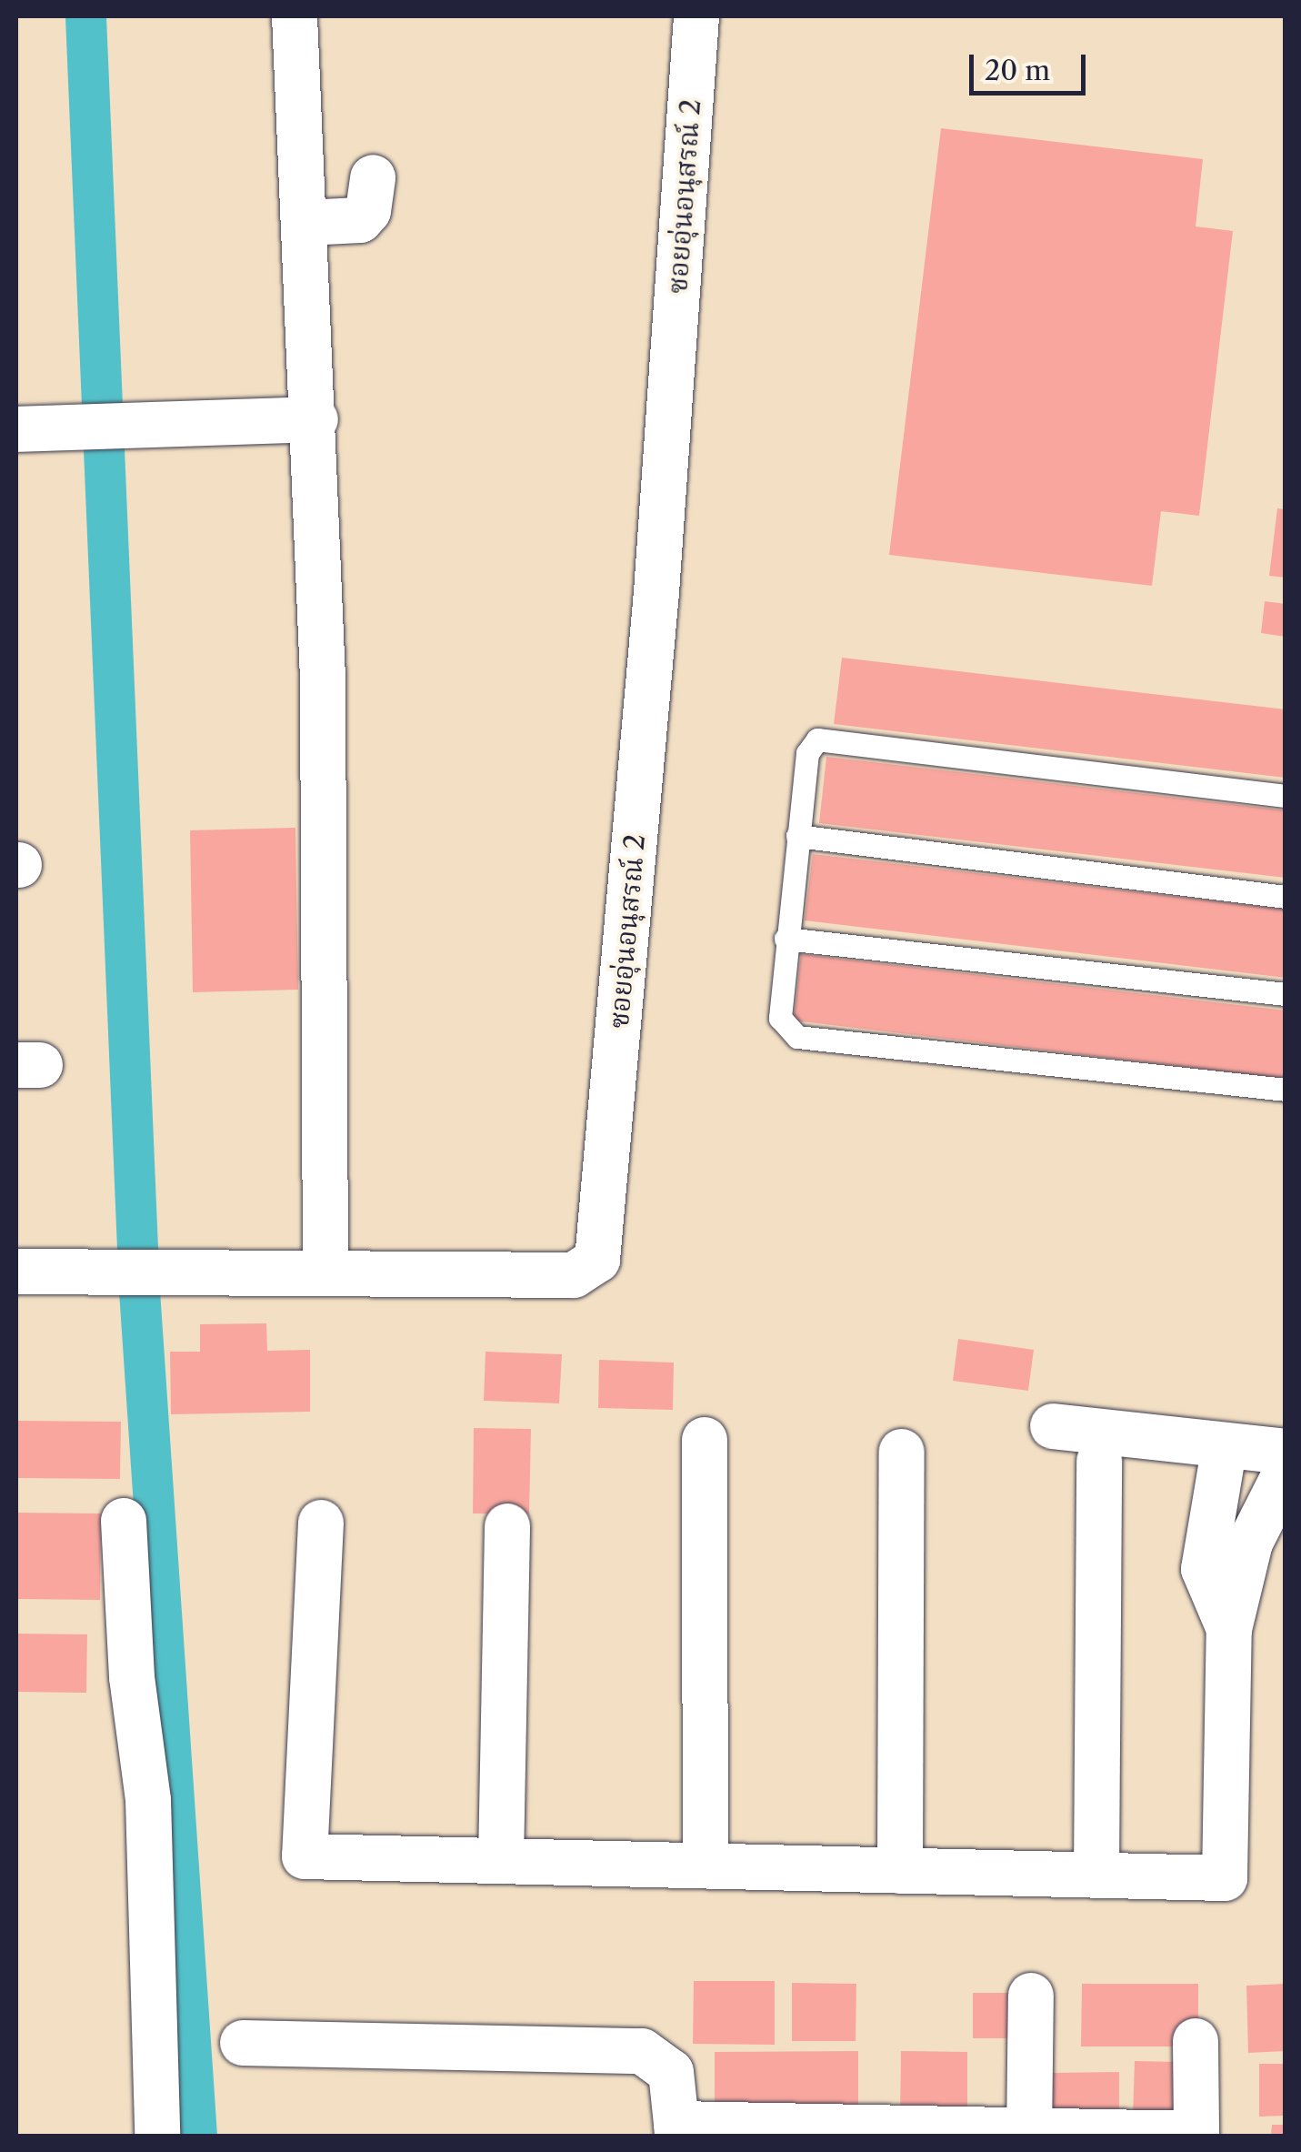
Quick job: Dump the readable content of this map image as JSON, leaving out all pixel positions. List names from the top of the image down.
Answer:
{
  "streets": {
    "street": ["ซอยอุ่นอนุสรณ์ 2"]
  },
  "scale_bar": "20 m"
}
